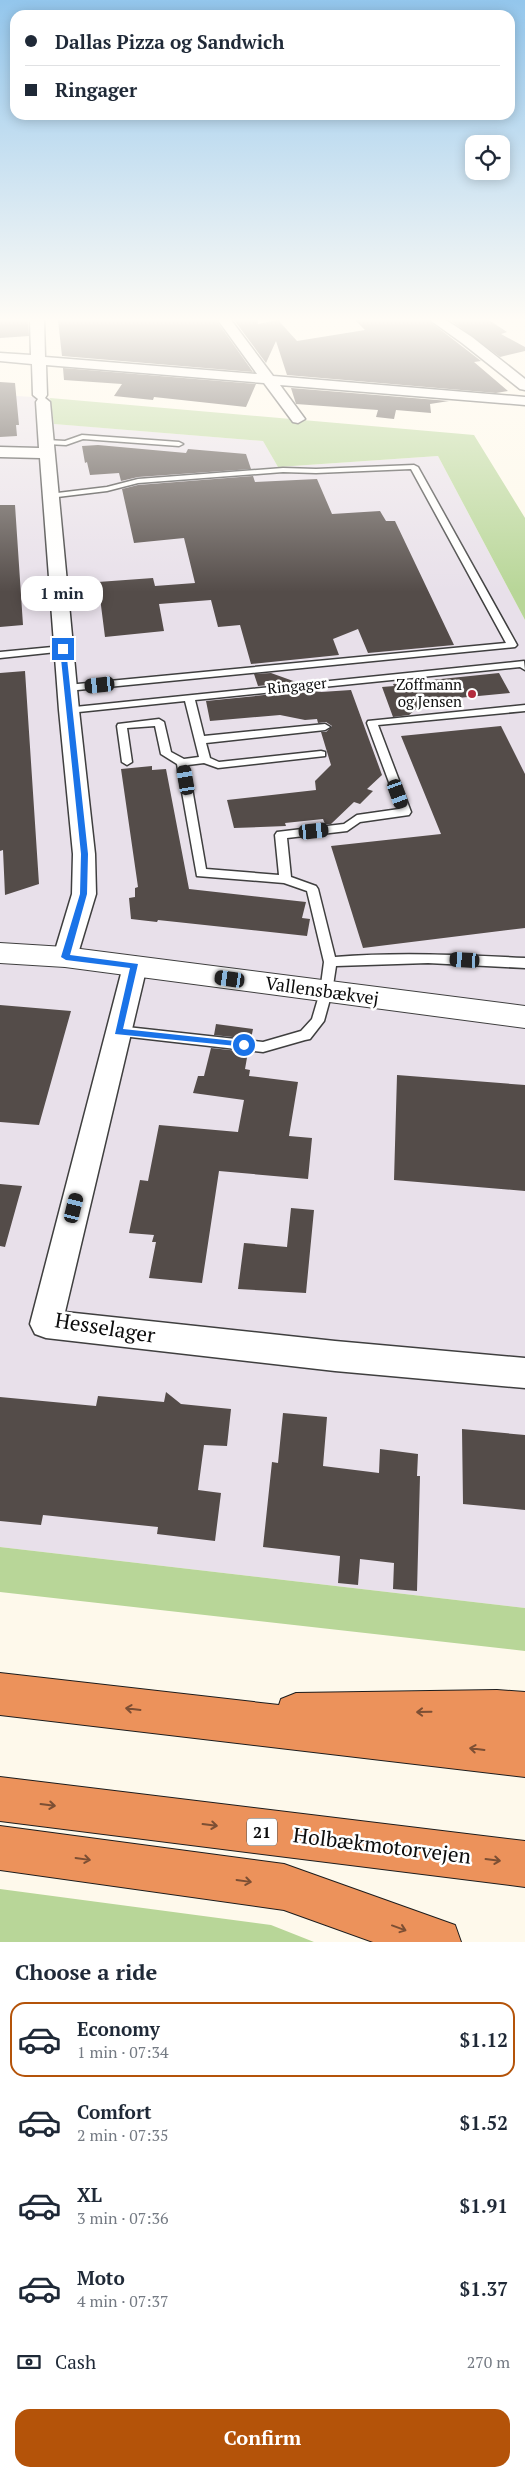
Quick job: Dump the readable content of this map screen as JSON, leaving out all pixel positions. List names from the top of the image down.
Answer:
{
  "streets": {
    "highway": ["21", "Holbækmotorvejen"],
    "street": ["Vallensbækvej", "Hesselager"],
    "lane": ["Ringager"]
  },
  "crossings": [
    ["Vallensbækvej", "Hesselager"]
  ],
  "places": ["Zoffmann og Jensen"],
  "page": {
    "banner": ["Dallas Pizza og Sandwich", "Ringager"],
    "bubble": "1 min",
    "heading": "Choose a ride",
    "list": [
      {
        "name": "Economy",
        "note": "1 min · 07:34",
        "value": "$1.12"
      },
      {
        "name": "Comfort",
        "note": "2 min · 07:35",
        "value": "$1.52"
      },
      {
        "name": "XL",
        "note": "3 min · 07:36",
        "value": "$1.91"
      },
      {
        "name": "Moto",
        "note": "4 min · 07:37",
        "value": "$1.37"
      }
    ],
    "pay": ["Cash", "270 m"],
    "buttons": "Confirm"
  }
}
